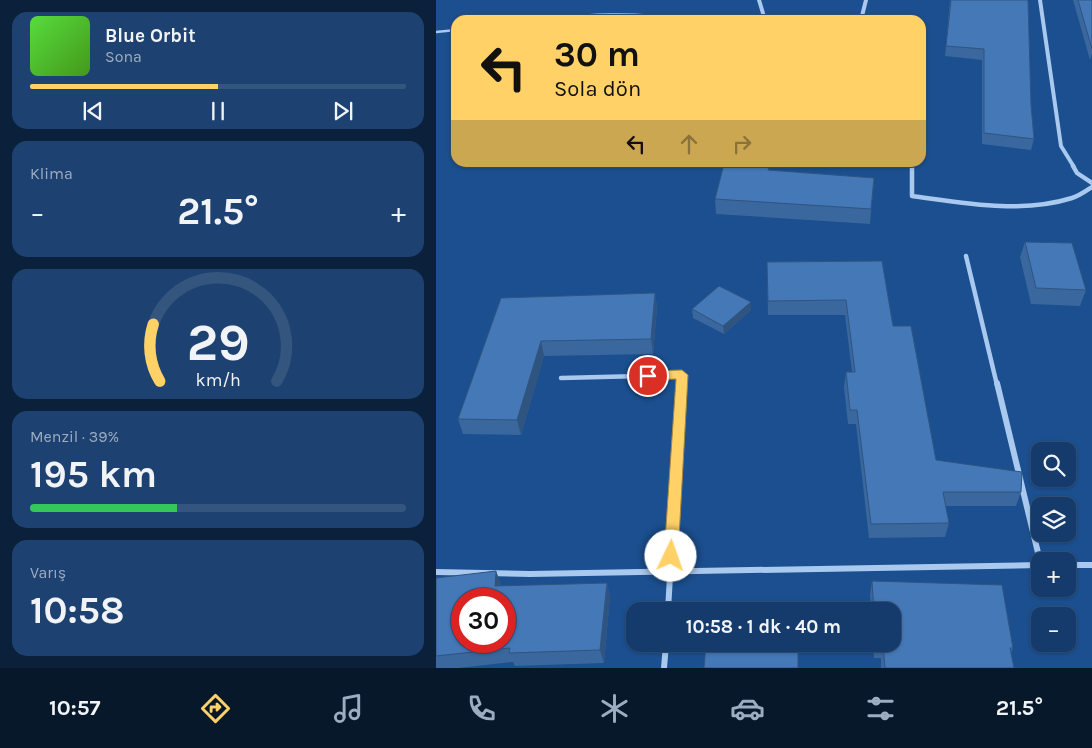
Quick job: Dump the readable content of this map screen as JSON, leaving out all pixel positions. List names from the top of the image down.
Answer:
{
  "page": {
    "turn": ["30 m", "Sola dön"],
    "song": ["Blue Orbit", "Sona"],
    "tile": [
      "Klima",
      ["Menzil · 39%", "195 km"],
      ["Varış", "10:58"]
    ],
    "heat": ["−", "21.5°", "+"],
    "map_buttons": ["+", "−"],
    "limit": "30",
    "trip": "10:58 · 1 dk · 40 m",
    "tabs": ["10:57", "21.5°"],
    "gauge": ["29", "km/h"]
  }
}
